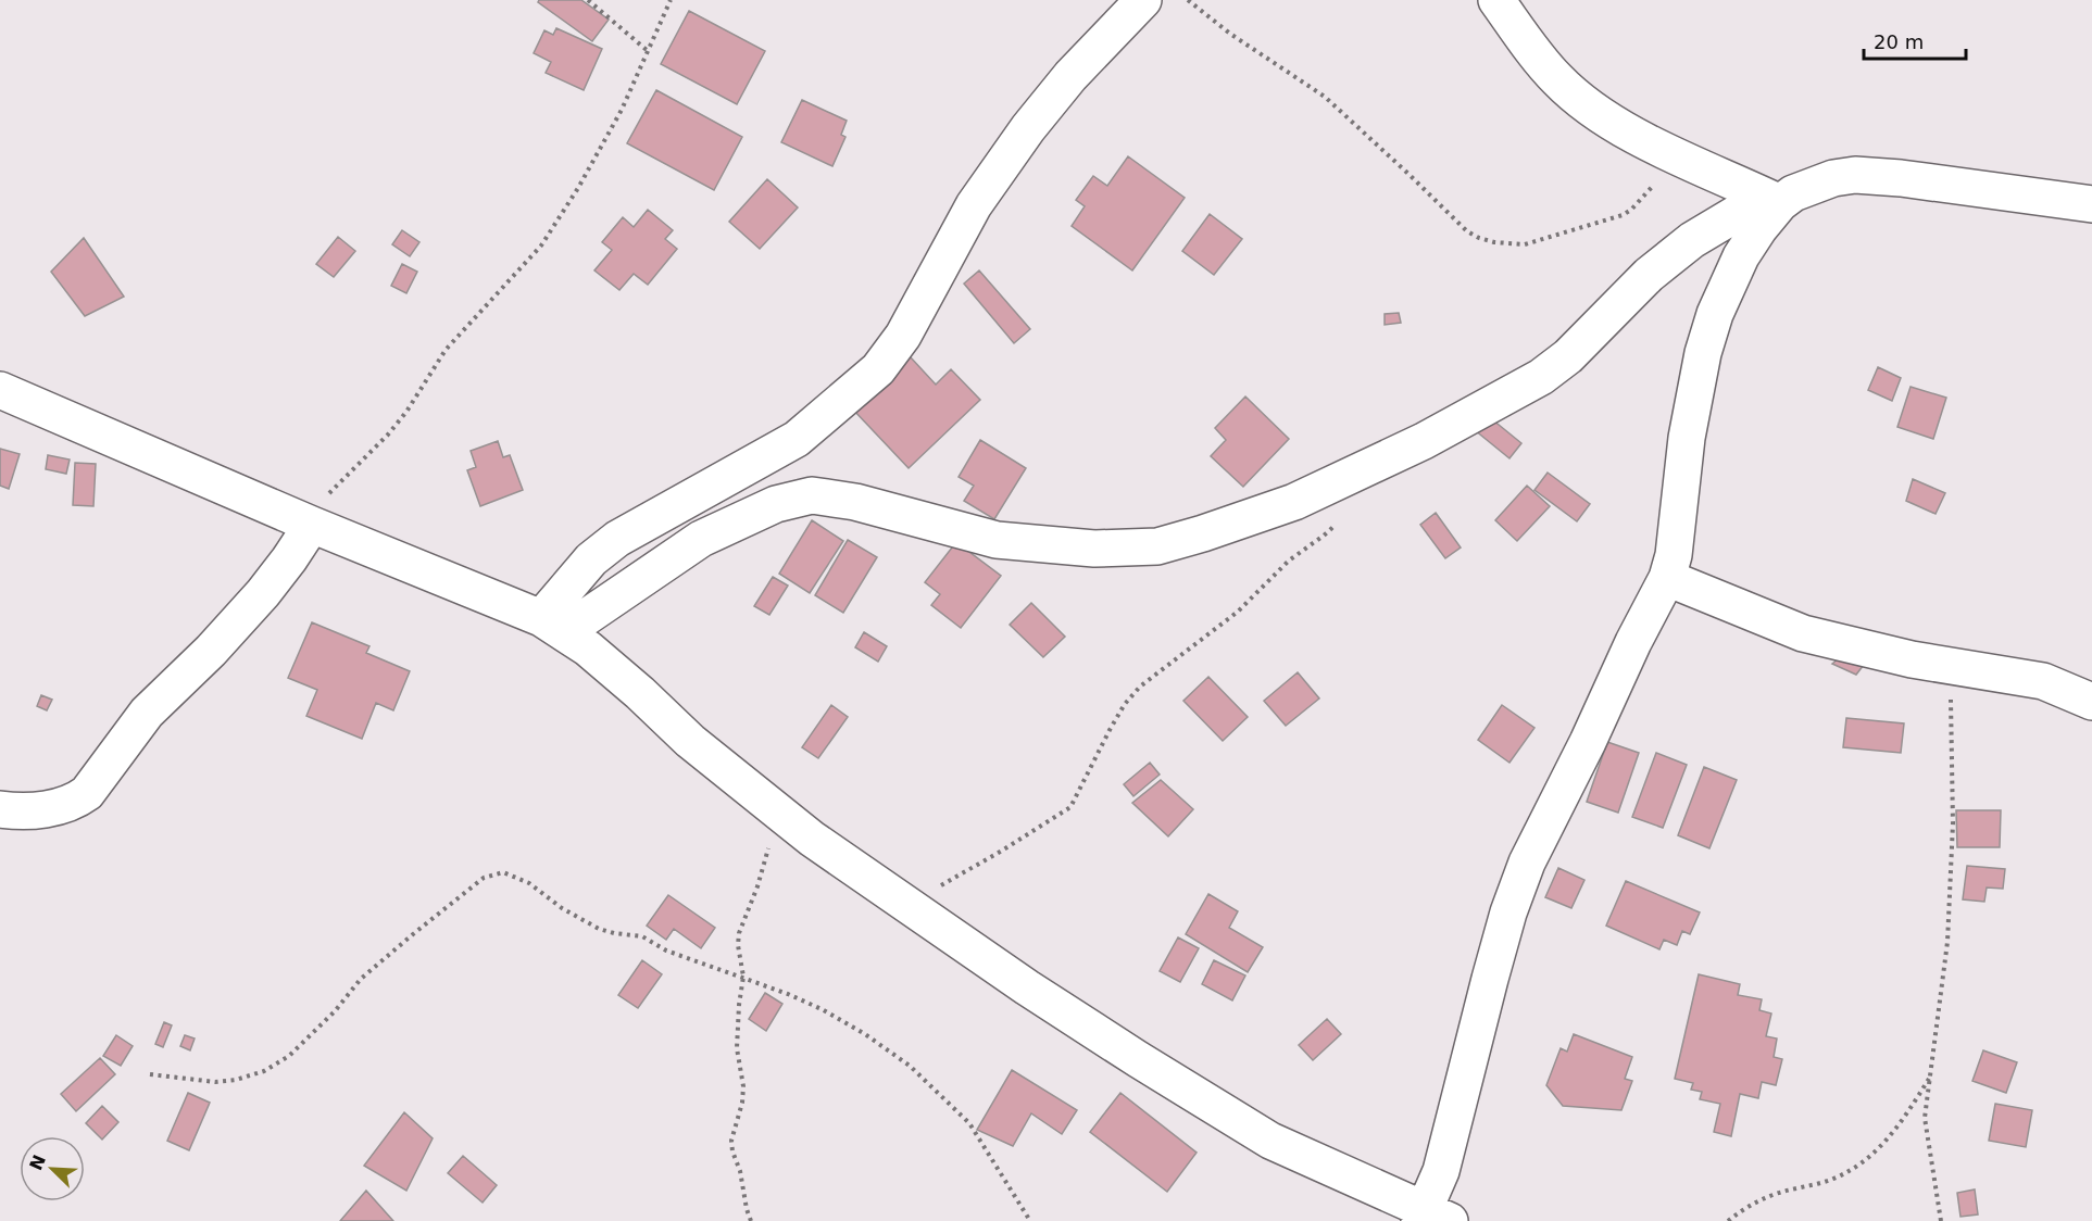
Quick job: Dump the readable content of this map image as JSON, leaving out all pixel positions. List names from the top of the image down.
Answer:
{
  "scale_bar": "20 m",
  "north": "top left"
}
